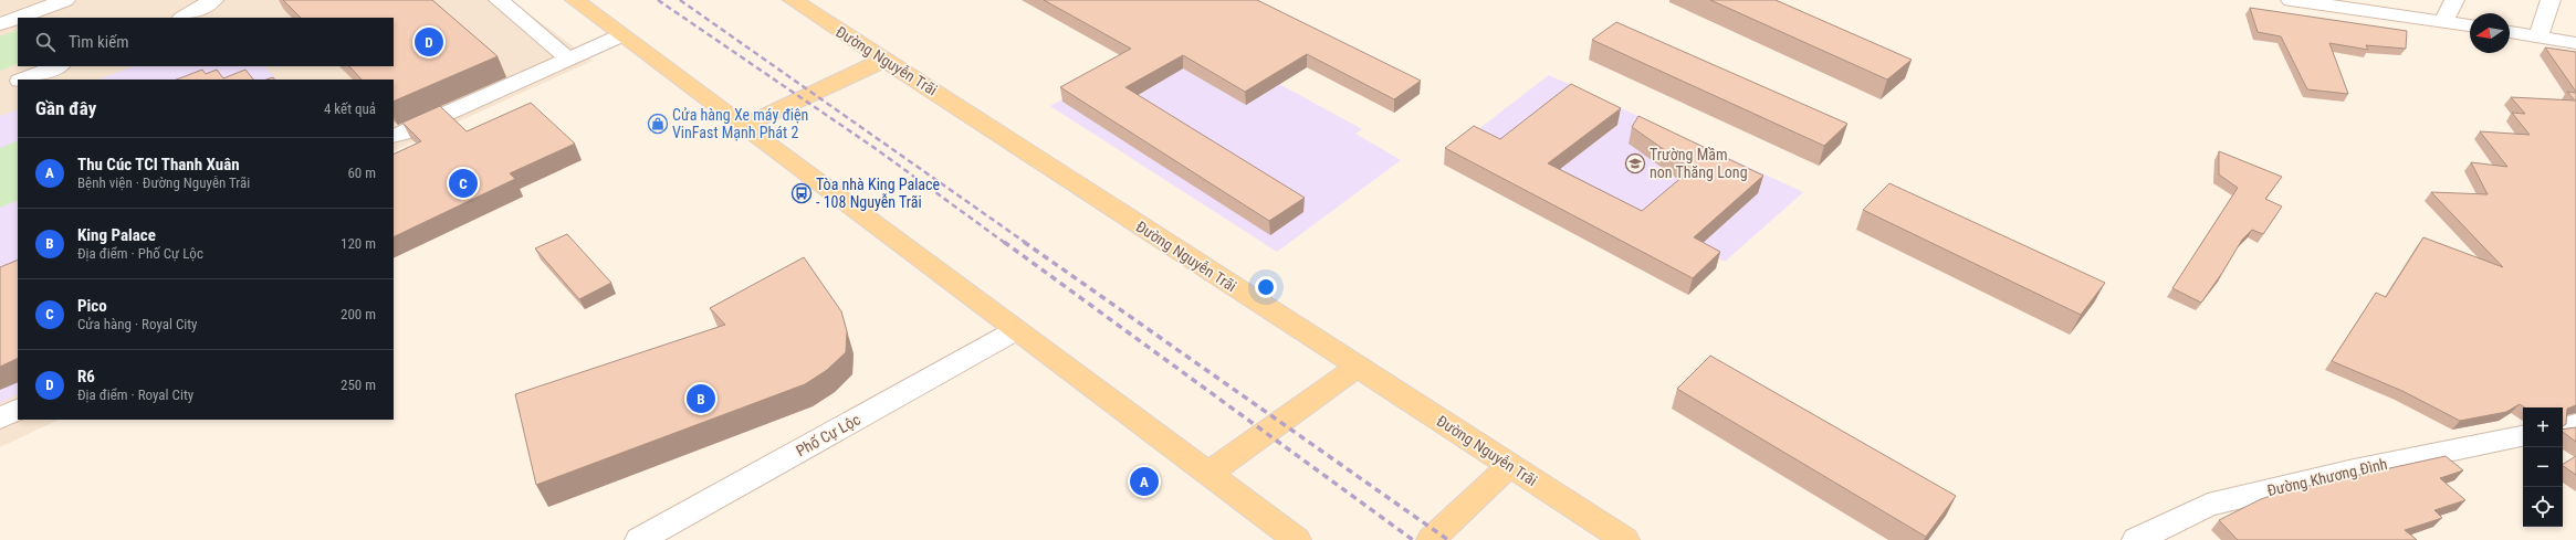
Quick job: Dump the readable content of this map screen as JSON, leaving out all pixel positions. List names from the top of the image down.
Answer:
{
  "streets": {
    "main road": ["Đường Nguyễn Trãi"],
    "street": ["Phố Cự Lộc", "Đường Khương Đình"]
  },
  "places": {
    "shop": ["Cửa hàng Xe máy điện VinFast Mạnh Phát 2"],
    "school or university": ["Trường Mầm non Thăng Long"],
    "bus stop": ["Tòa nhà King Palace - 108 Nguyễn Trãi"]
  },
  "north": "left",
  "page": {
    "search": "Tìm kiếm",
    "pins": [
      "D",
      "C",
      "B",
      "A"
    ],
    "heading": ["Gần đây", "4 kết quả"],
    "list": [
      {
        "mark": "A",
        "name": "Thu Cúc TCI Thanh Xuân",
        "note": "Bệnh viện · Đường Nguyễn Trãi",
        "value": "60 m"
      },
      {
        "mark": "B",
        "name": "King Palace",
        "note": "Địa điểm · Phố Cự Lộc",
        "value": "120 m"
      },
      {
        "mark": "C",
        "name": "Pico",
        "note": "Cửa hàng · Royal City",
        "value": "200 m"
      },
      {
        "mark": "D",
        "name": "R6",
        "note": "Địa điểm · Royal City",
        "value": "250 m"
      }
    ],
    "map_buttons": ["+", "−"]
  }
}
